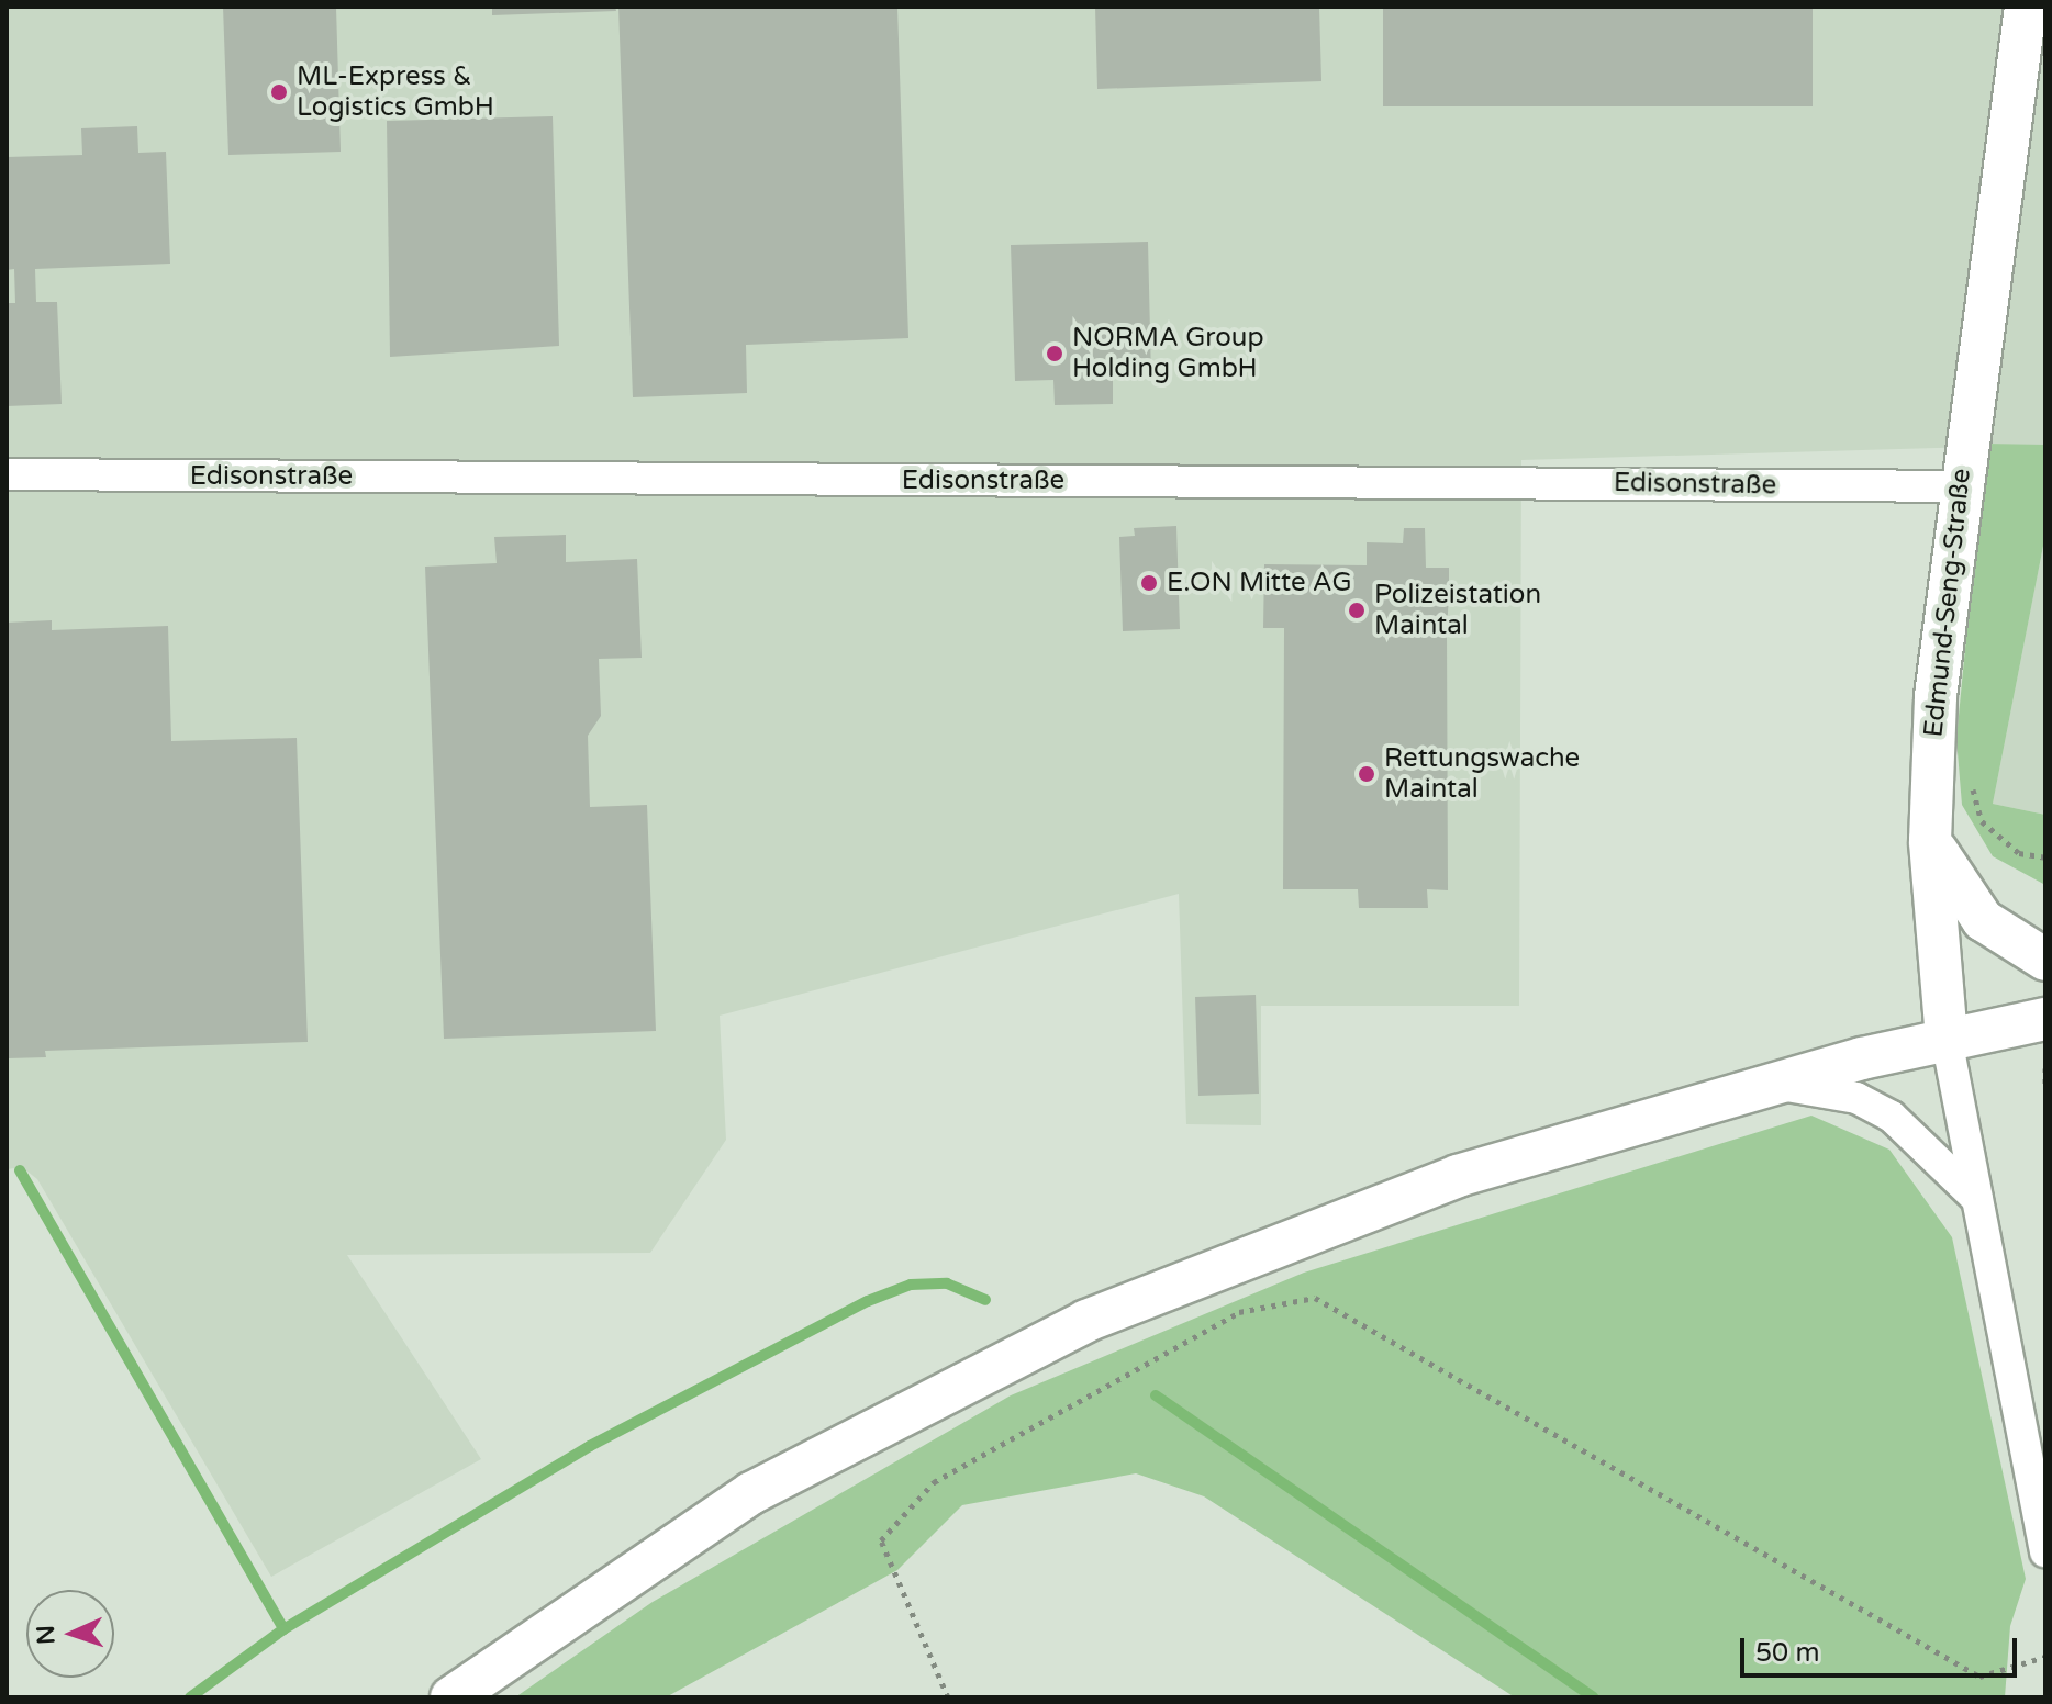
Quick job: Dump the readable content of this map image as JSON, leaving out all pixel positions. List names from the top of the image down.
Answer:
{
  "streets": {
    "main road": ["Edmund-Seng-Straße"],
    "street": ["Edisonstraße"]
  },
  "crossings": [
    ["Edisonstraße", "Edmund-Seng-Straße"]
  ],
  "places": [
    "ML-Express & Logistics GmbH",
    "NORMA Group Holding GmbH",
    "E.ON Mitte AG",
    "Polizeistation Maintal",
    "Rettungswache Maintal"
  ],
  "scale_bar": "50 m",
  "north": "left"
}
